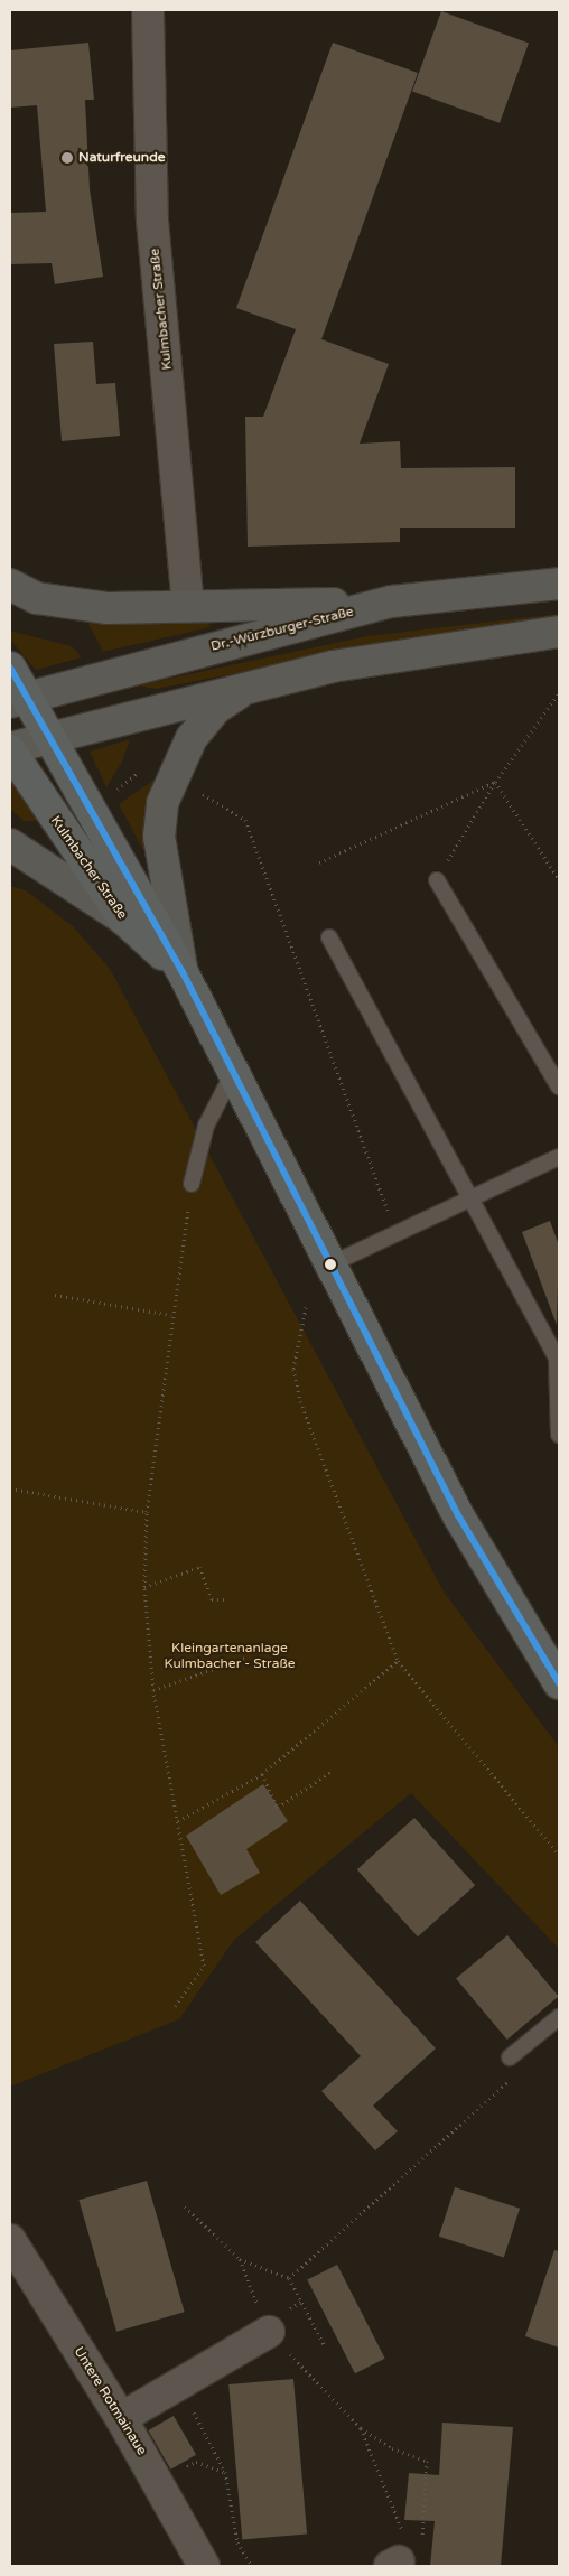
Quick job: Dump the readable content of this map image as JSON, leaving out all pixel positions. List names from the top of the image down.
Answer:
{
  "streets": {
    "main road": ["Kulmbacher Straße", "Dr.-Würzburger-Straße"],
    "street": ["Untere Rotmainaue"]
  },
  "crossings": [
    ["Kulmbacher Straße", "Dr.-Würzburger-Straße"]
  ],
  "parks": ["Kleingartenanlage Kulmbacher - Straße"],
  "places": ["Naturfreunde"]
}
